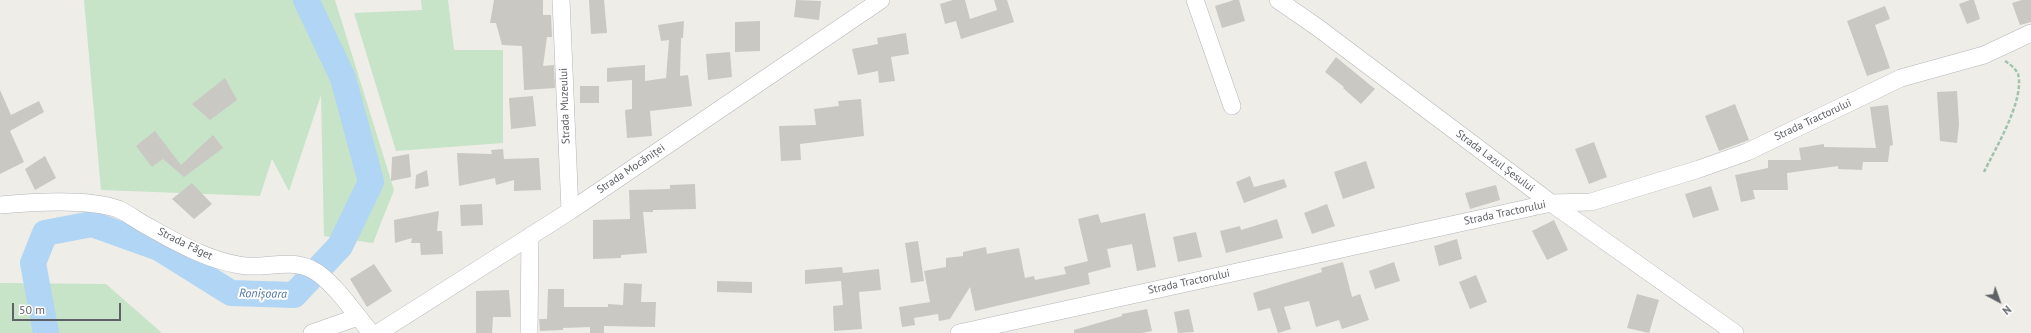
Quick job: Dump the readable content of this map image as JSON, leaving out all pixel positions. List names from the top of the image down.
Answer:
{
  "streets": {
    "street": [
      "Strada Muzeului",
      "Strada Tractorului",
      "Strada Lazul Șesului",
      "Strada Mocăniței",
      "Strada Făget"
    ]
  },
  "crossings": [
    ["Strada Muzeului", "Strada Mocăniței"],
    ["Strada Tractorului", "Strada Lazul Șesului"]
  ],
  "water": ["Ronișoara"],
  "scale_bar": "50 m",
  "north": "bottom right"
}
